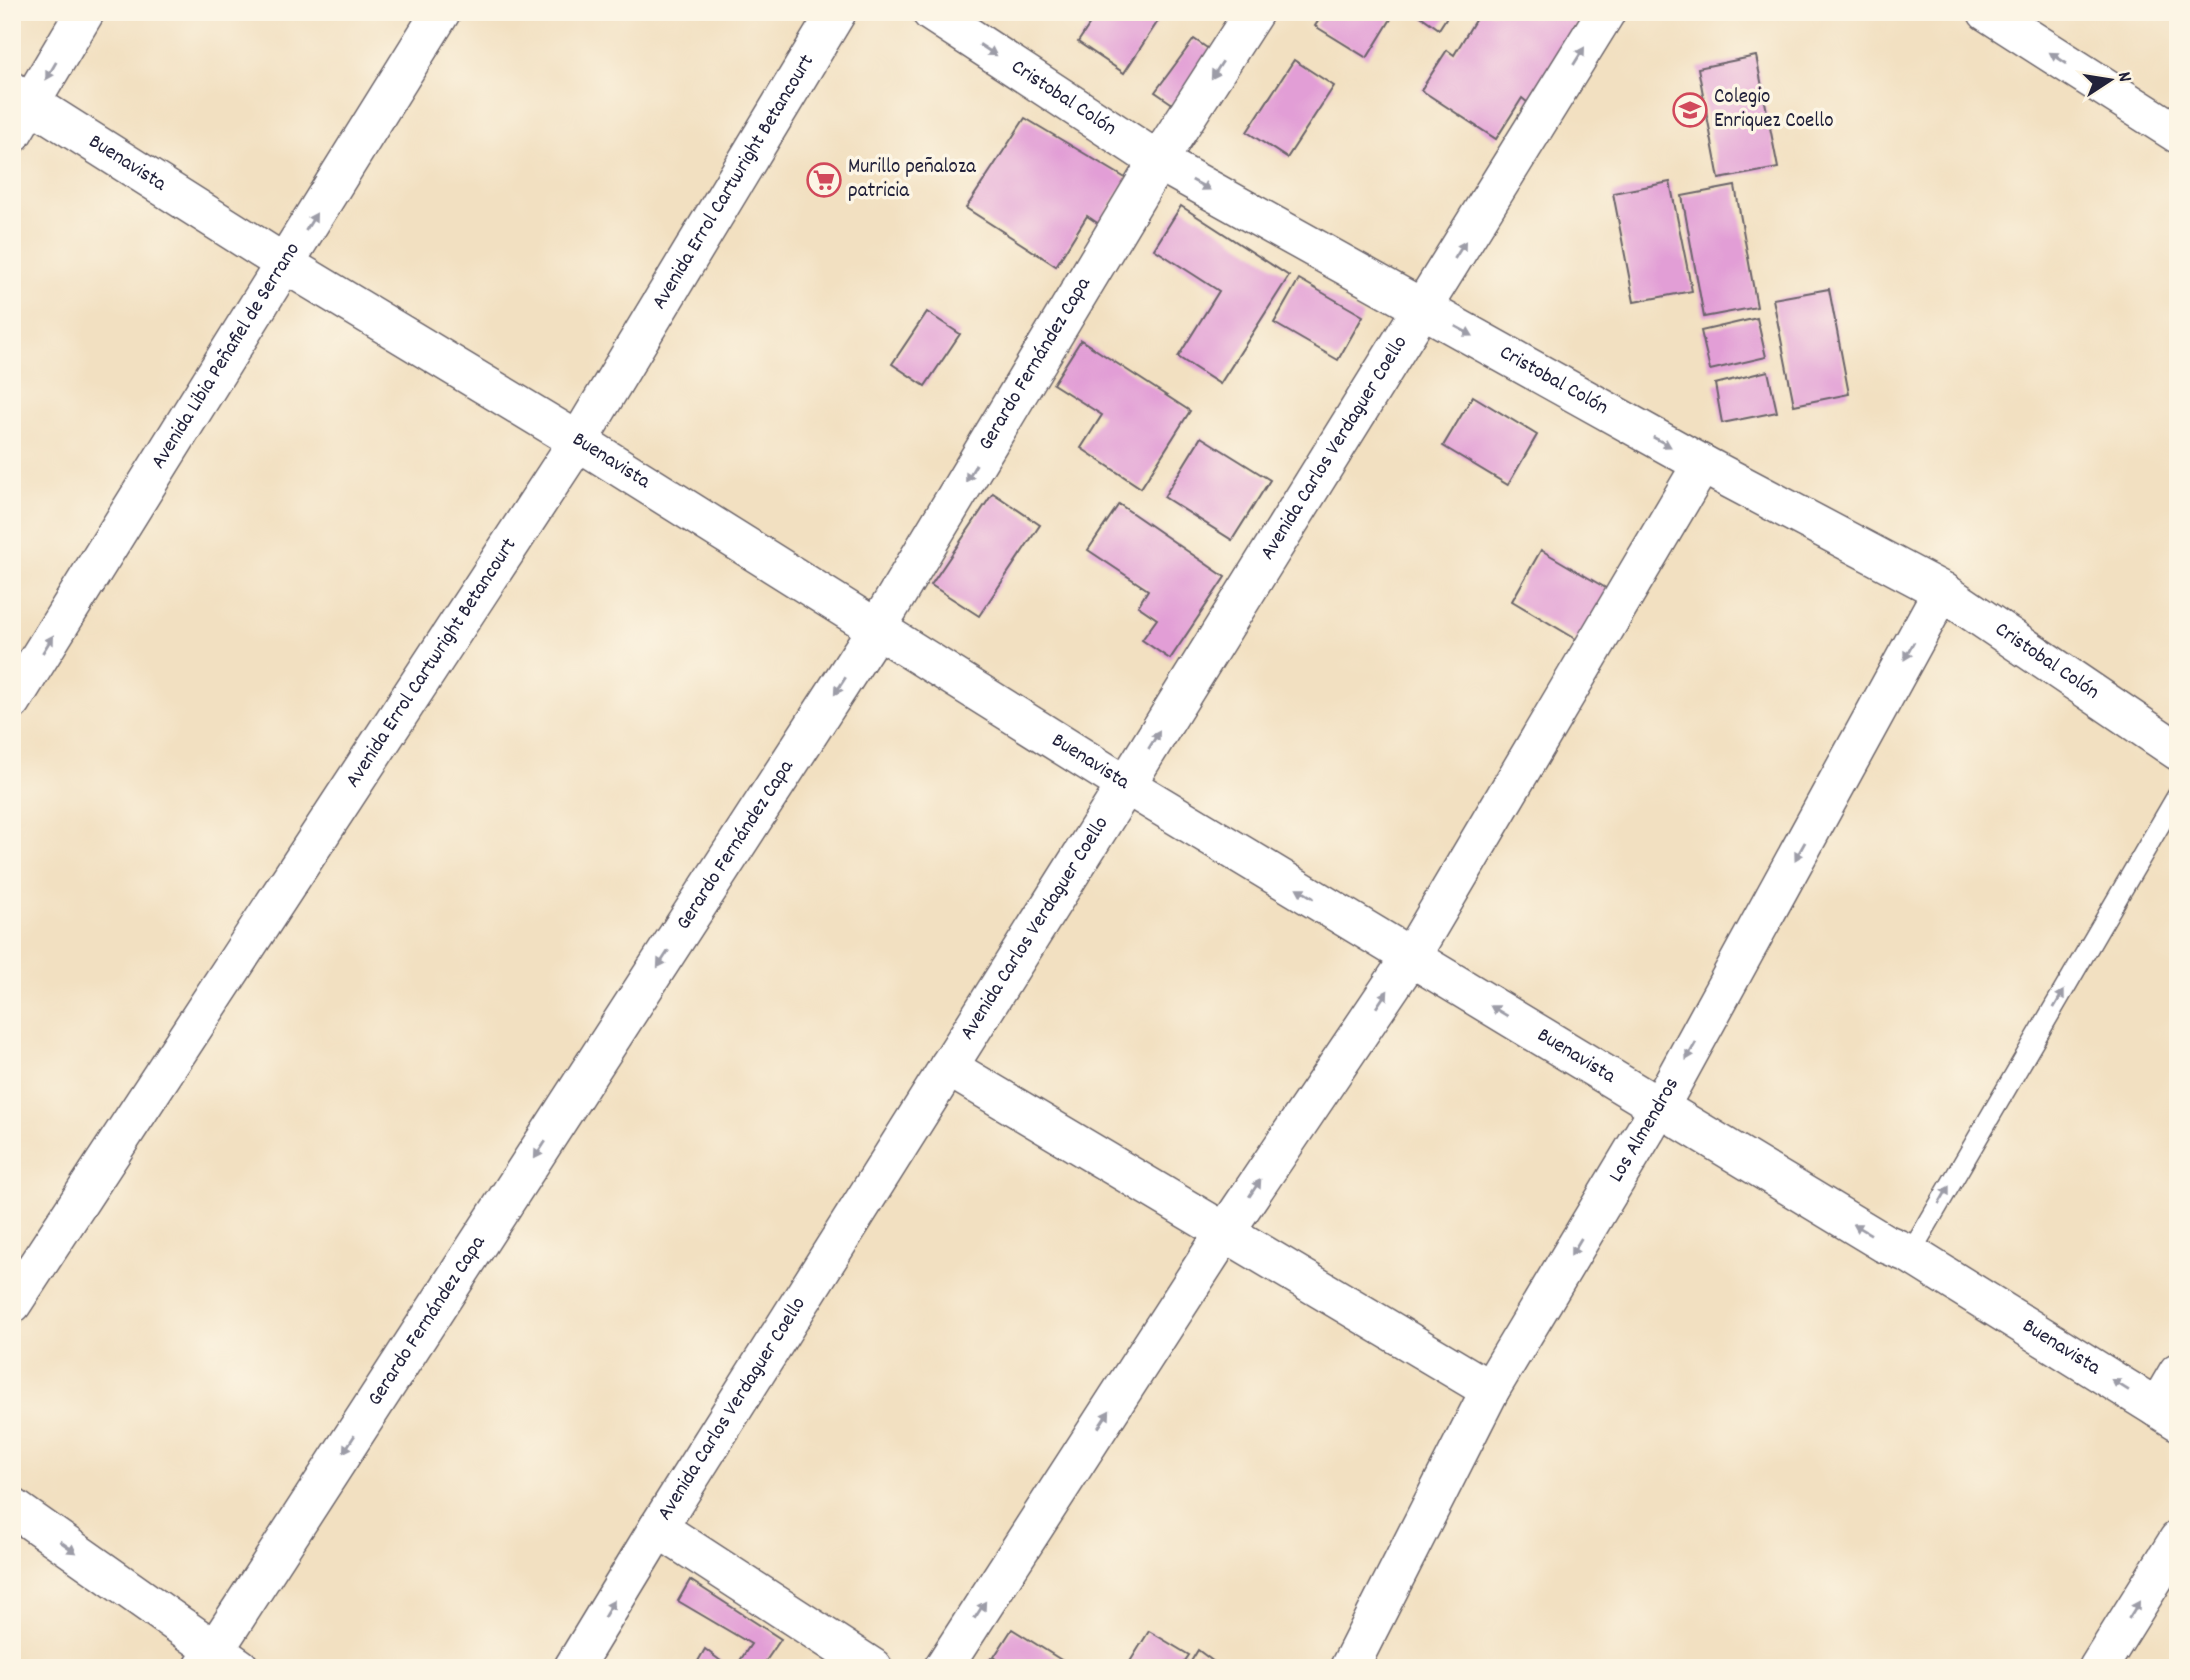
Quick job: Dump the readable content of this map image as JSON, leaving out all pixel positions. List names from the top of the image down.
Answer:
{
  "streets": {
    "street": [
      "Cristobal Colón",
      "Buenavista",
      "Avenida Errol Cartwright Betancourt",
      "Avenida Libia Peñafiel de Serrano",
      "Gerardo Fernández Capa",
      "Avenida Carlos Verdaguer Coello",
      "Los Almendros"
    ]
  },
  "crossings": [
    ["Cristobal Colón", "Gerardo Fernández Capa"],
    ["Cristobal Colón", "Avenida Carlos Verdaguer Coello"],
    ["Cristobal Colón", "Los Almendros"],
    ["Buenavista", "Avenida Errol Cartwright Betancourt"],
    ["Buenavista", "Avenida Libia Peñafiel de Serrano"],
    ["Buenavista", "Gerardo Fernández Capa"],
    ["Buenavista", "Avenida Carlos Verdaguer Coello"],
    ["Buenavista", "Los Almendros"]
  ],
  "one_way": ["Cristobal Colón", "Avenida Libia Peñafiel de Serrano", "Gerardo Fernández Capa"],
  "places": {
    "school or university": ["Colegio Enriquez Coello"],
    "supermarket": ["Murillo peñaloza patricia"]
  },
  "north": "right"
}
